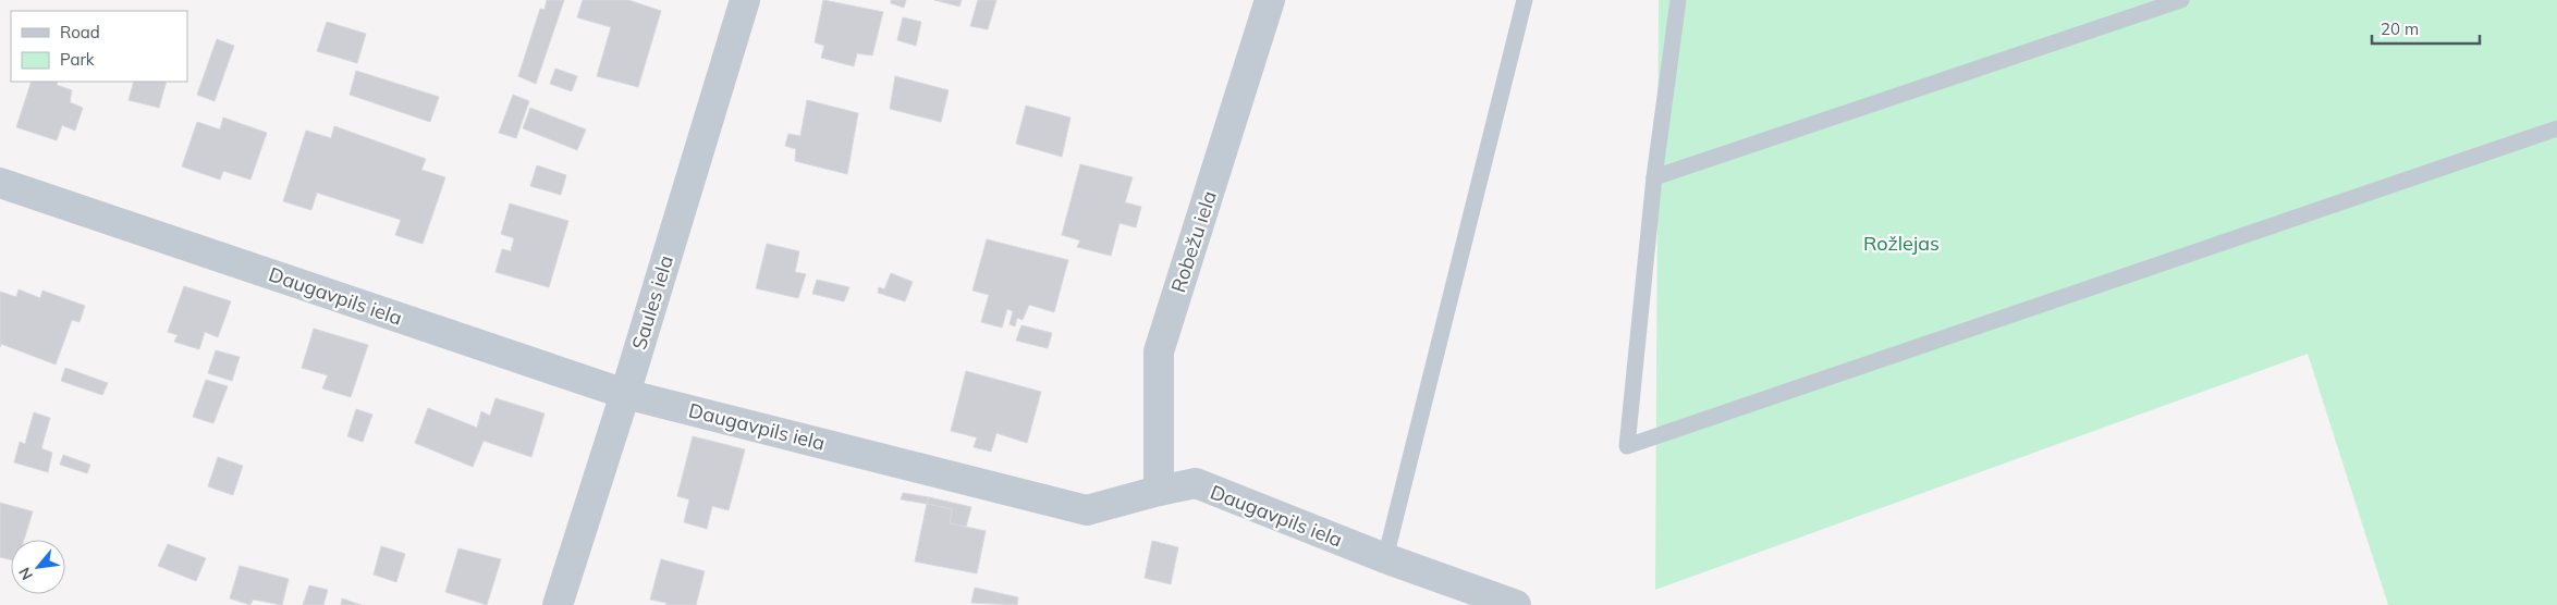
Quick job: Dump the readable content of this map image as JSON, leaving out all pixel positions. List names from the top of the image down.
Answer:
{
  "streets": {
    "street": ["Robežu iela", "Daugavpils iela", "Saules iela"]
  },
  "crossings": [
    ["Robežu iela", "Daugavpils iela"],
    ["Daugavpils iela", "Saules iela"]
  ],
  "parks": ["Rožlejas"],
  "legend": ["Road", "Park"],
  "scale_bar": "20 m",
  "north": "bottom left"
}
